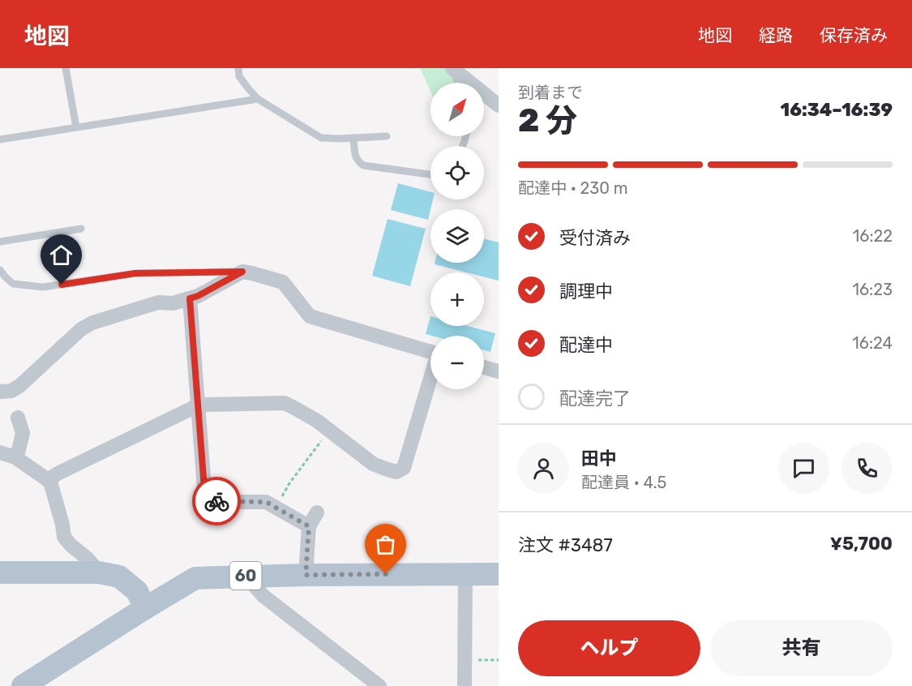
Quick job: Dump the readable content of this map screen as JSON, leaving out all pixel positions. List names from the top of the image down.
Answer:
{
  "streets": {
    "main road": ["60"]
  },
  "north": "top right",
  "page": {
    "header": "地図",
    "nav": ["地図", "経路", "保存済み"],
    "heading": ["2 分", "到着まで", "16:34–16:39"],
    "panel": [
      "田中",
      "配達員 · 4.5",
      "注文 #3487",
      "¥5,700"
    ],
    "map_buttons": ["+", "−"],
    "bar": "配達中 · 230 m",
    "list": [
      ["受付済み", "16:22"],
      ["調理中", "16:23"],
      ["配達中", "16:24"],
      "配達完了"
    ],
    "buttons": ["ヘルプ", "共有"]
  }
}
